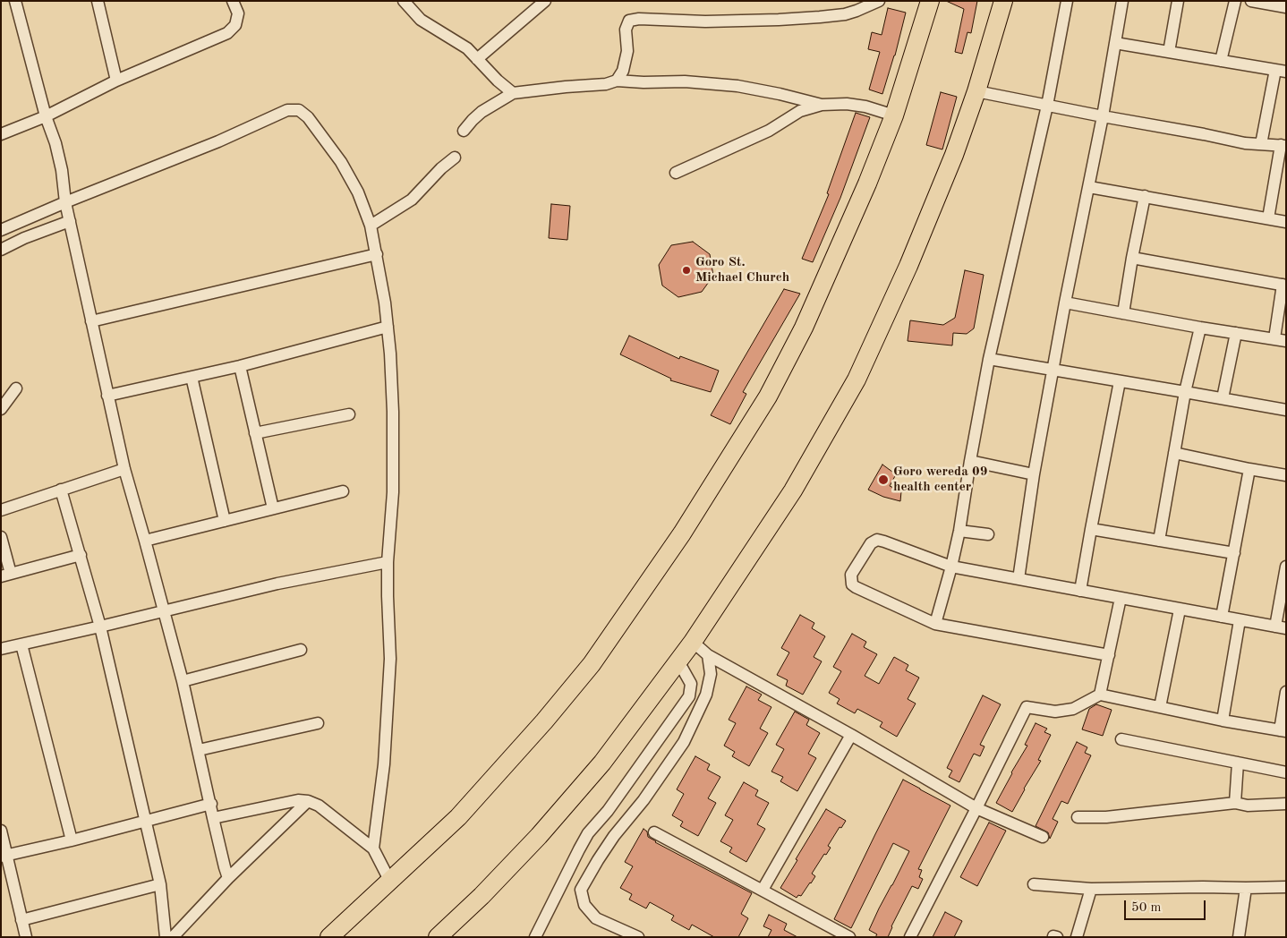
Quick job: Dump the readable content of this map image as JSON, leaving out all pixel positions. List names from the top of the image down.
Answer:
{
  "places": ["Goro St. Michael Church", "Goro wereda 09 health center"],
  "scale_bar": "50 m"
}
